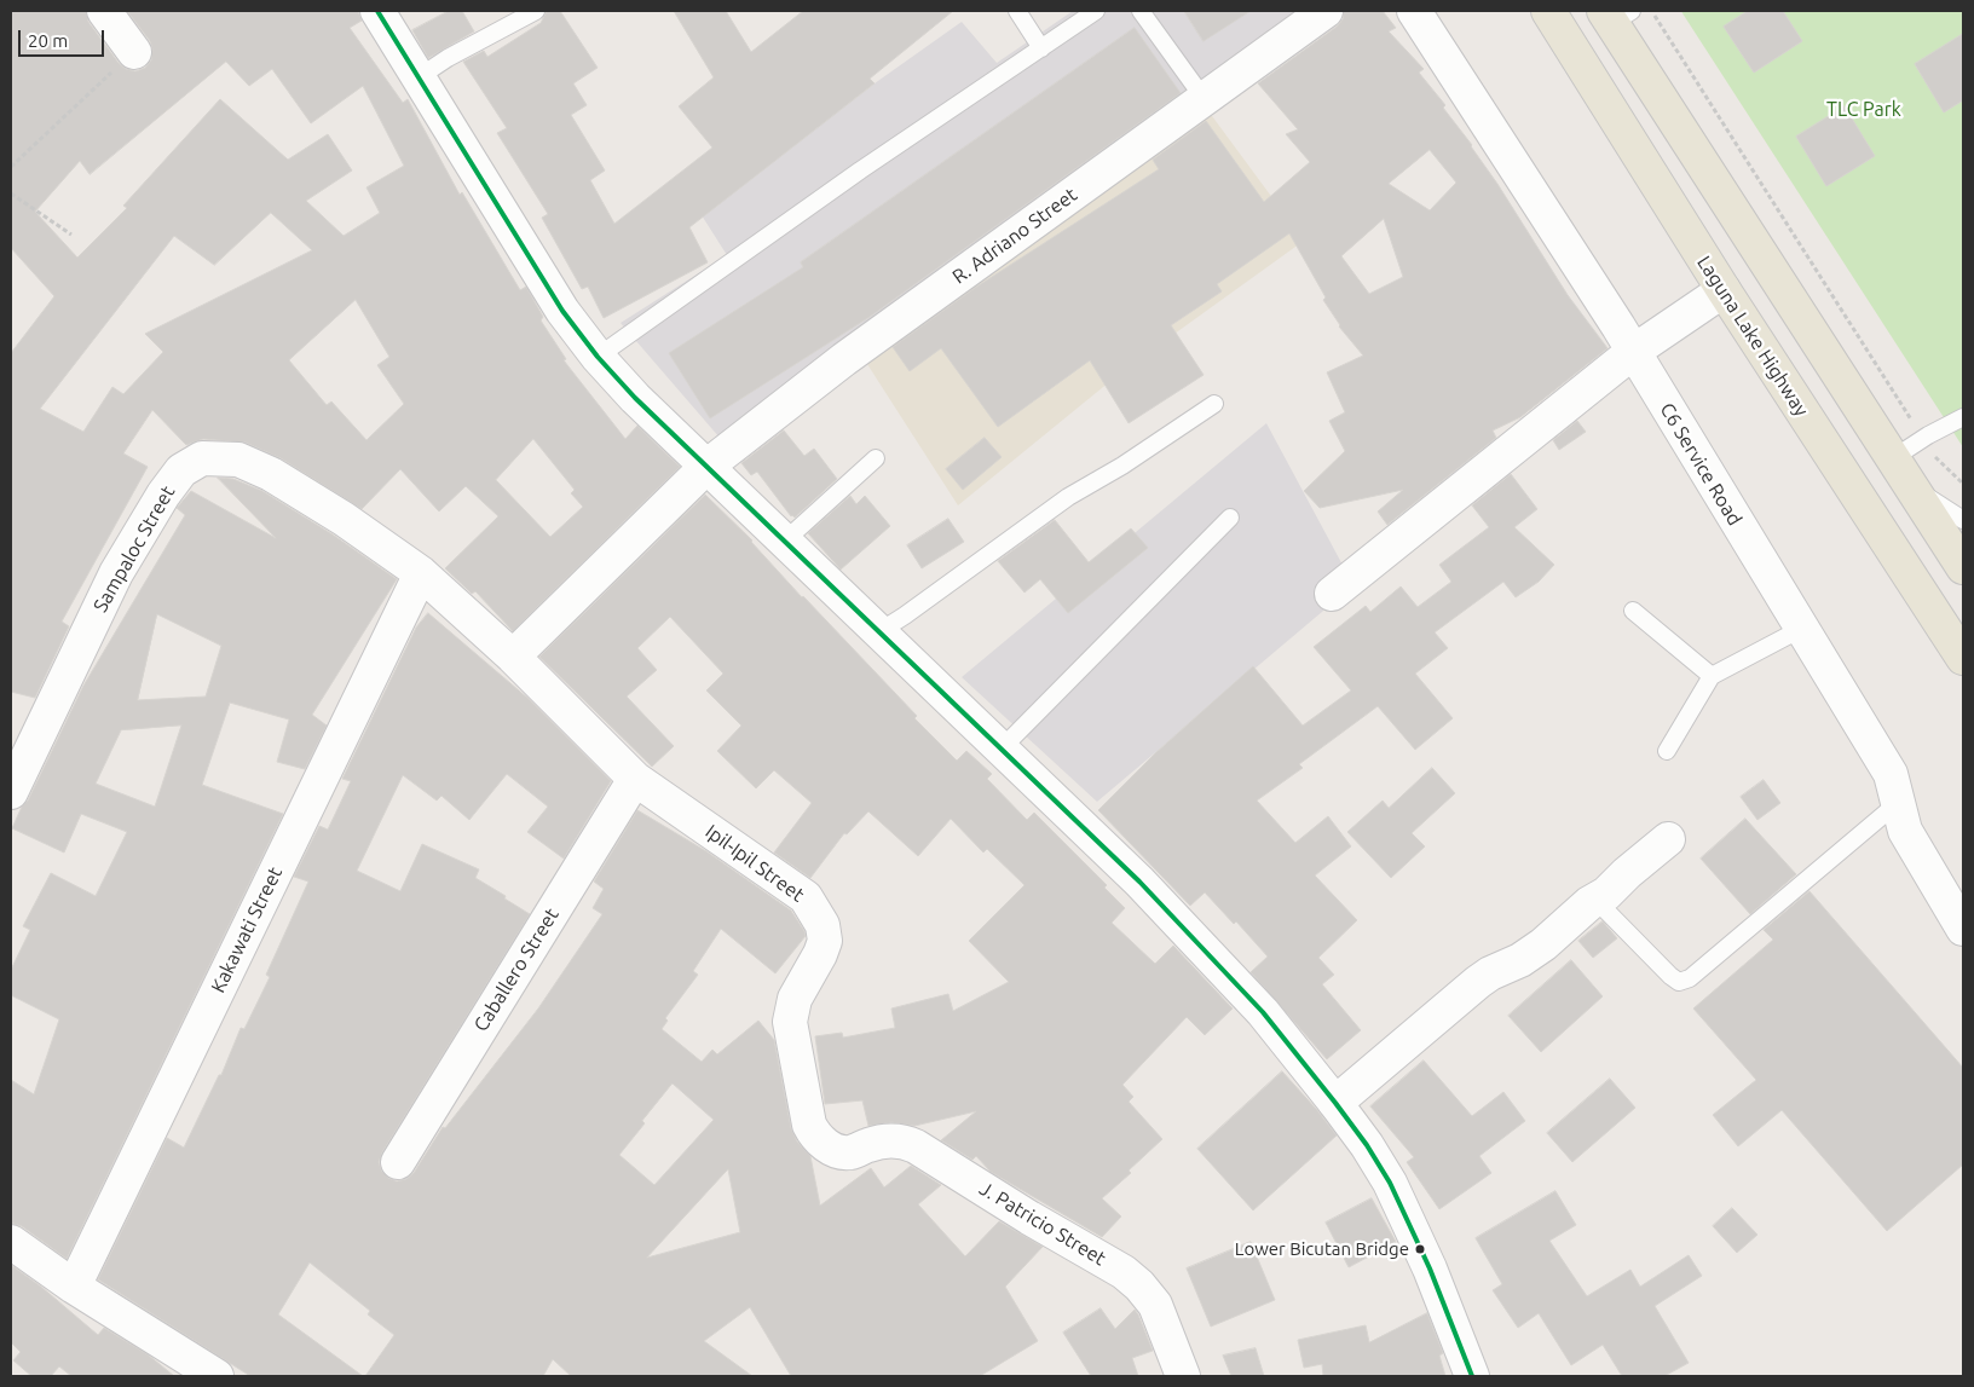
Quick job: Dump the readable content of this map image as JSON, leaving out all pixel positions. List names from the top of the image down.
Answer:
{
  "streets": {
    "main road": ["Laguna Lake Highway"],
    "street": [
      "R. Adriano Street",
      "C6 Service Road",
      "Sampaloc Street",
      "Ipil-Ipil Street",
      "Kakawati Street",
      "Caballero Street",
      "J. Patricio Street"
    ]
  },
  "crossings": [
    ["R. Adriano Street", "Sampaloc Street"],
    ["R. Adriano Street", "Ipil-Ipil Street"],
    ["Sampaloc Street", "Ipil-Ipil Street"],
    ["Sampaloc Street", "Kakawati Street"],
    ["Ipil-Ipil Street", "Caballero Street"],
    ["Ipil-Ipil Street", "J. Patricio Street"]
  ],
  "parks": ["TLC Park"],
  "places": ["Lower Bicutan Bridge"],
  "scale_bar": "20 m"
}
